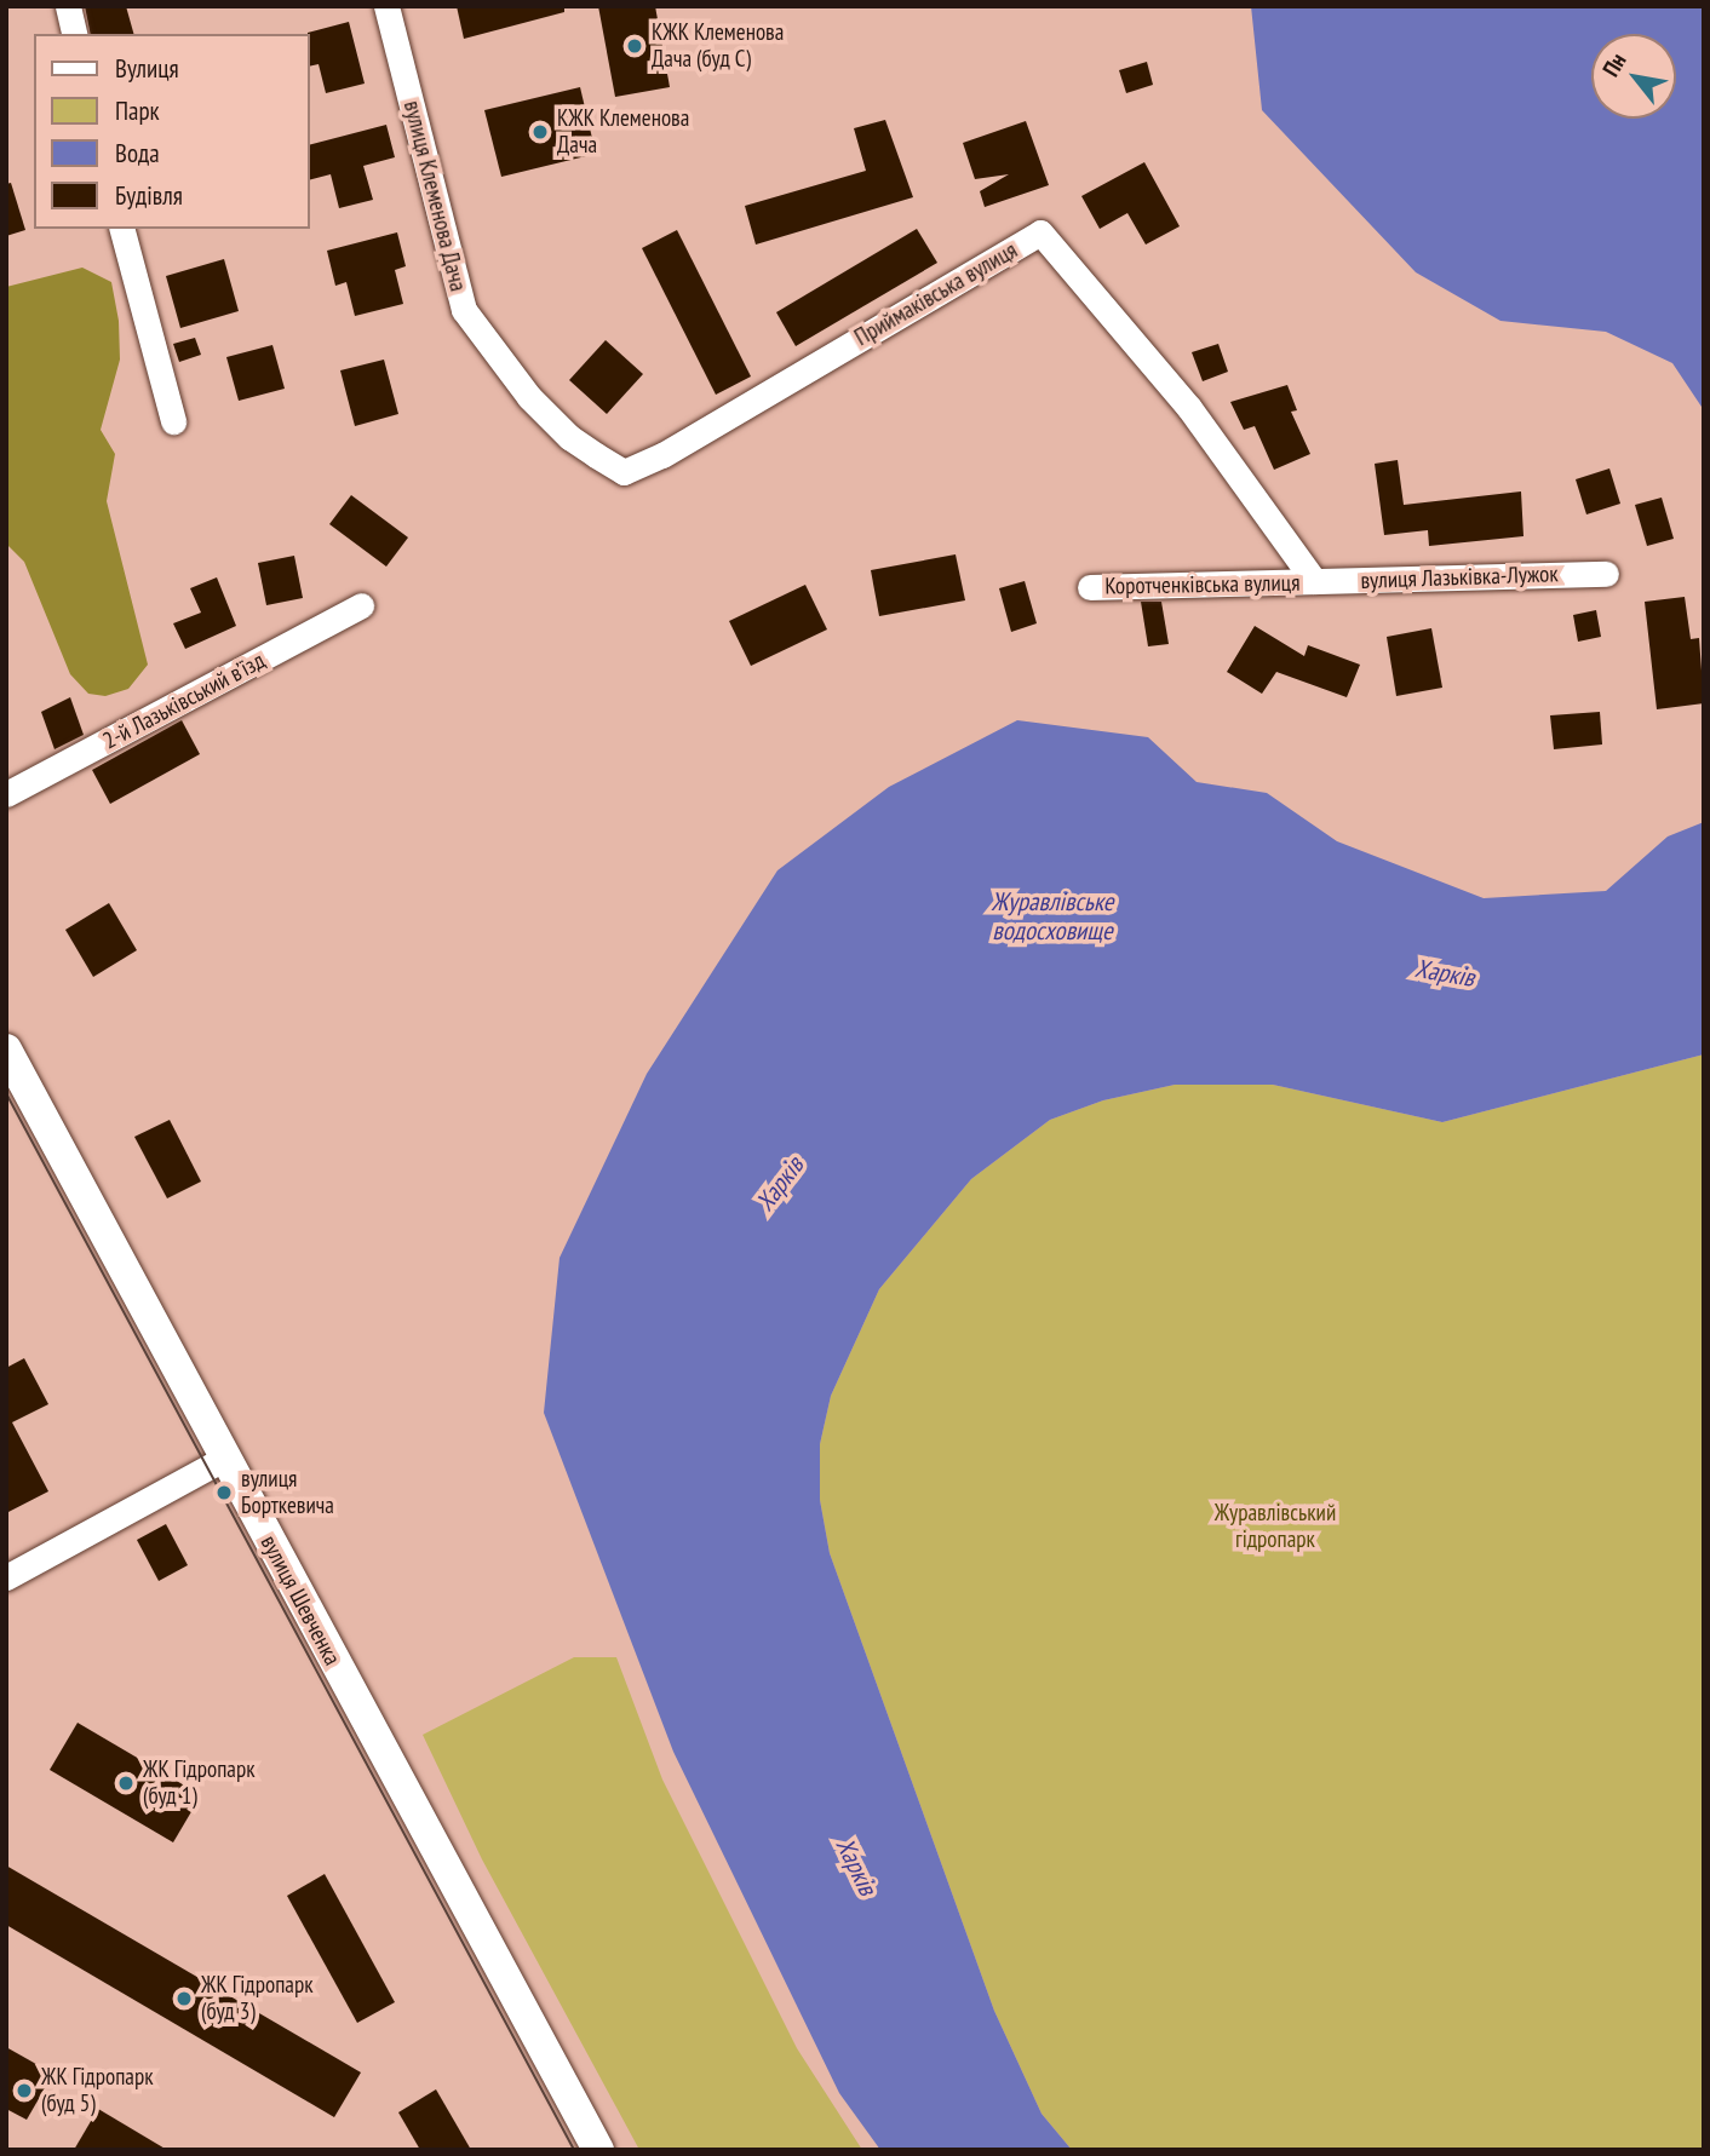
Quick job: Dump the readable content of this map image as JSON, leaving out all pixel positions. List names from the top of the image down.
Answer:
{
  "streets": {
    "main road": ["вулиця Шевченка"],
    "street": [
      "вулиця Клеменова Дача",
      "Приймаківська вулиця",
      "вулиця Лазьківка-Лужок",
      "Коротченківська вулиця",
      "2-й Лазьківський в’їзд"
    ]
  },
  "crossings": [
    ["вулиця Клеменова Дача", "Приймаківська вулиця"],
    ["Приймаківська вулиця", "вулиця Лазьківка-Лужок"],
    ["Приймаківська вулиця", "Коротченківська вулиця"],
    ["вулиця Лазьківка-Лужок", "Коротченківська вулиця"]
  ],
  "water": ["Журавлівське водосховище", "Харків"],
  "parks": ["Журавлівський гідропарк"],
  "places": [
    "КЖК Клеменова Дача (буд С)",
    "КЖК Клеменова Дача",
    "вулиця Борткевича",
    "ЖК Гідропарк (буд 1)",
    "ЖК Гідропарк (буд 3)",
    "ЖК Гідропарк (буд 5)"
  ],
  "legend": [
    "Вулиця",
    "Парк",
    "Вода",
    "Будівля"
  ],
  "north": "top left"
}
